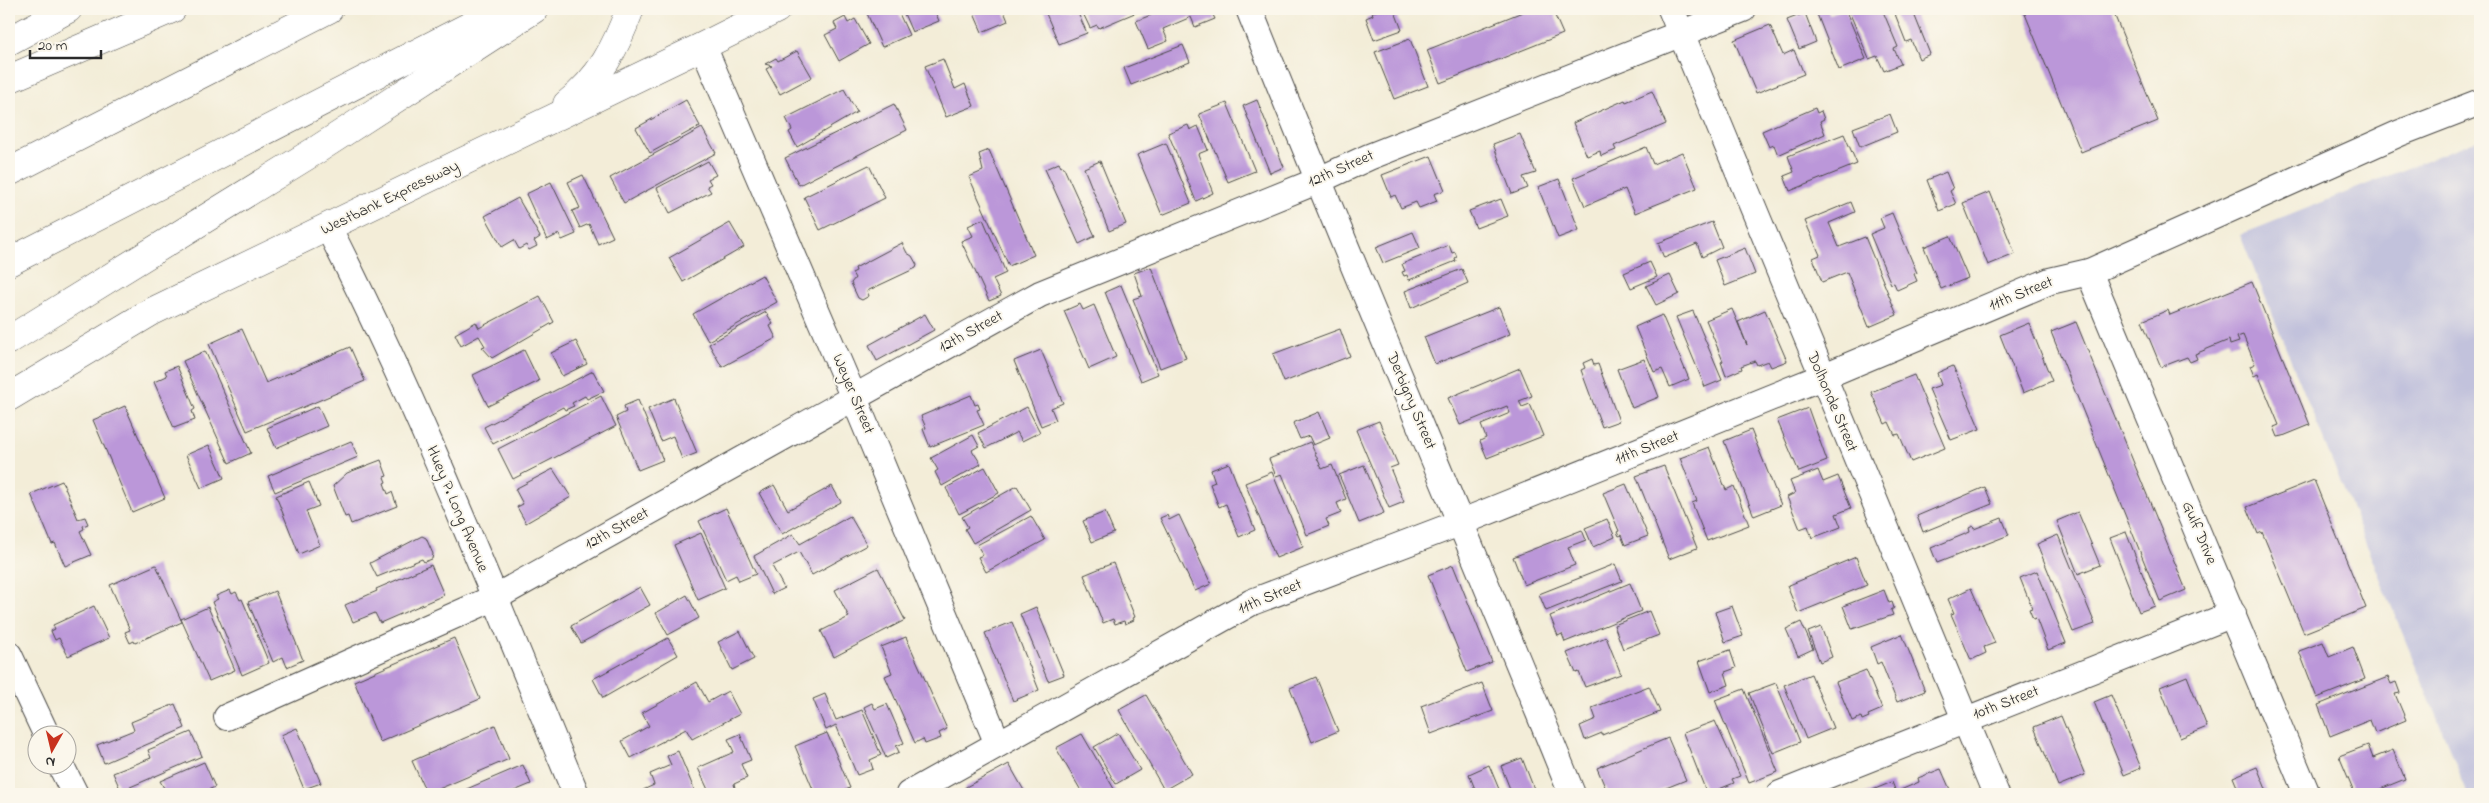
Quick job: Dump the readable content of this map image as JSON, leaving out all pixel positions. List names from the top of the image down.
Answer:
{
  "streets": {
    "main road": ["Westbank Expressway"],
    "street": [
      "12th Street",
      "11th Street",
      "Weyer Street",
      "Derbigny Street",
      "Dolhonde Street",
      "Huey P. Long Avenue",
      "Gulf Drive",
      "10th Street"
    ]
  },
  "crossings": [
    ["12th Street", "Weyer Street"],
    ["12th Street", "Derbigny Street"],
    ["12th Street", "Dolhonde Street"],
    ["12th Street", "Huey P. Long Avenue"],
    ["Westbank Expressway", "Weyer Street"],
    ["Westbank Expressway", "Huey P. Long Avenue"],
    ["11th Street", "Weyer Street"],
    ["11th Street", "Derbigny Street"],
    ["11th Street", "Dolhonde Street"],
    ["11th Street", "Gulf Drive"],
    ["Dolhonde Street", "10th Street"],
    ["Gulf Drive", "10th Street"]
  ],
  "scale_bar": "20 m",
  "north": "bottom"
}
